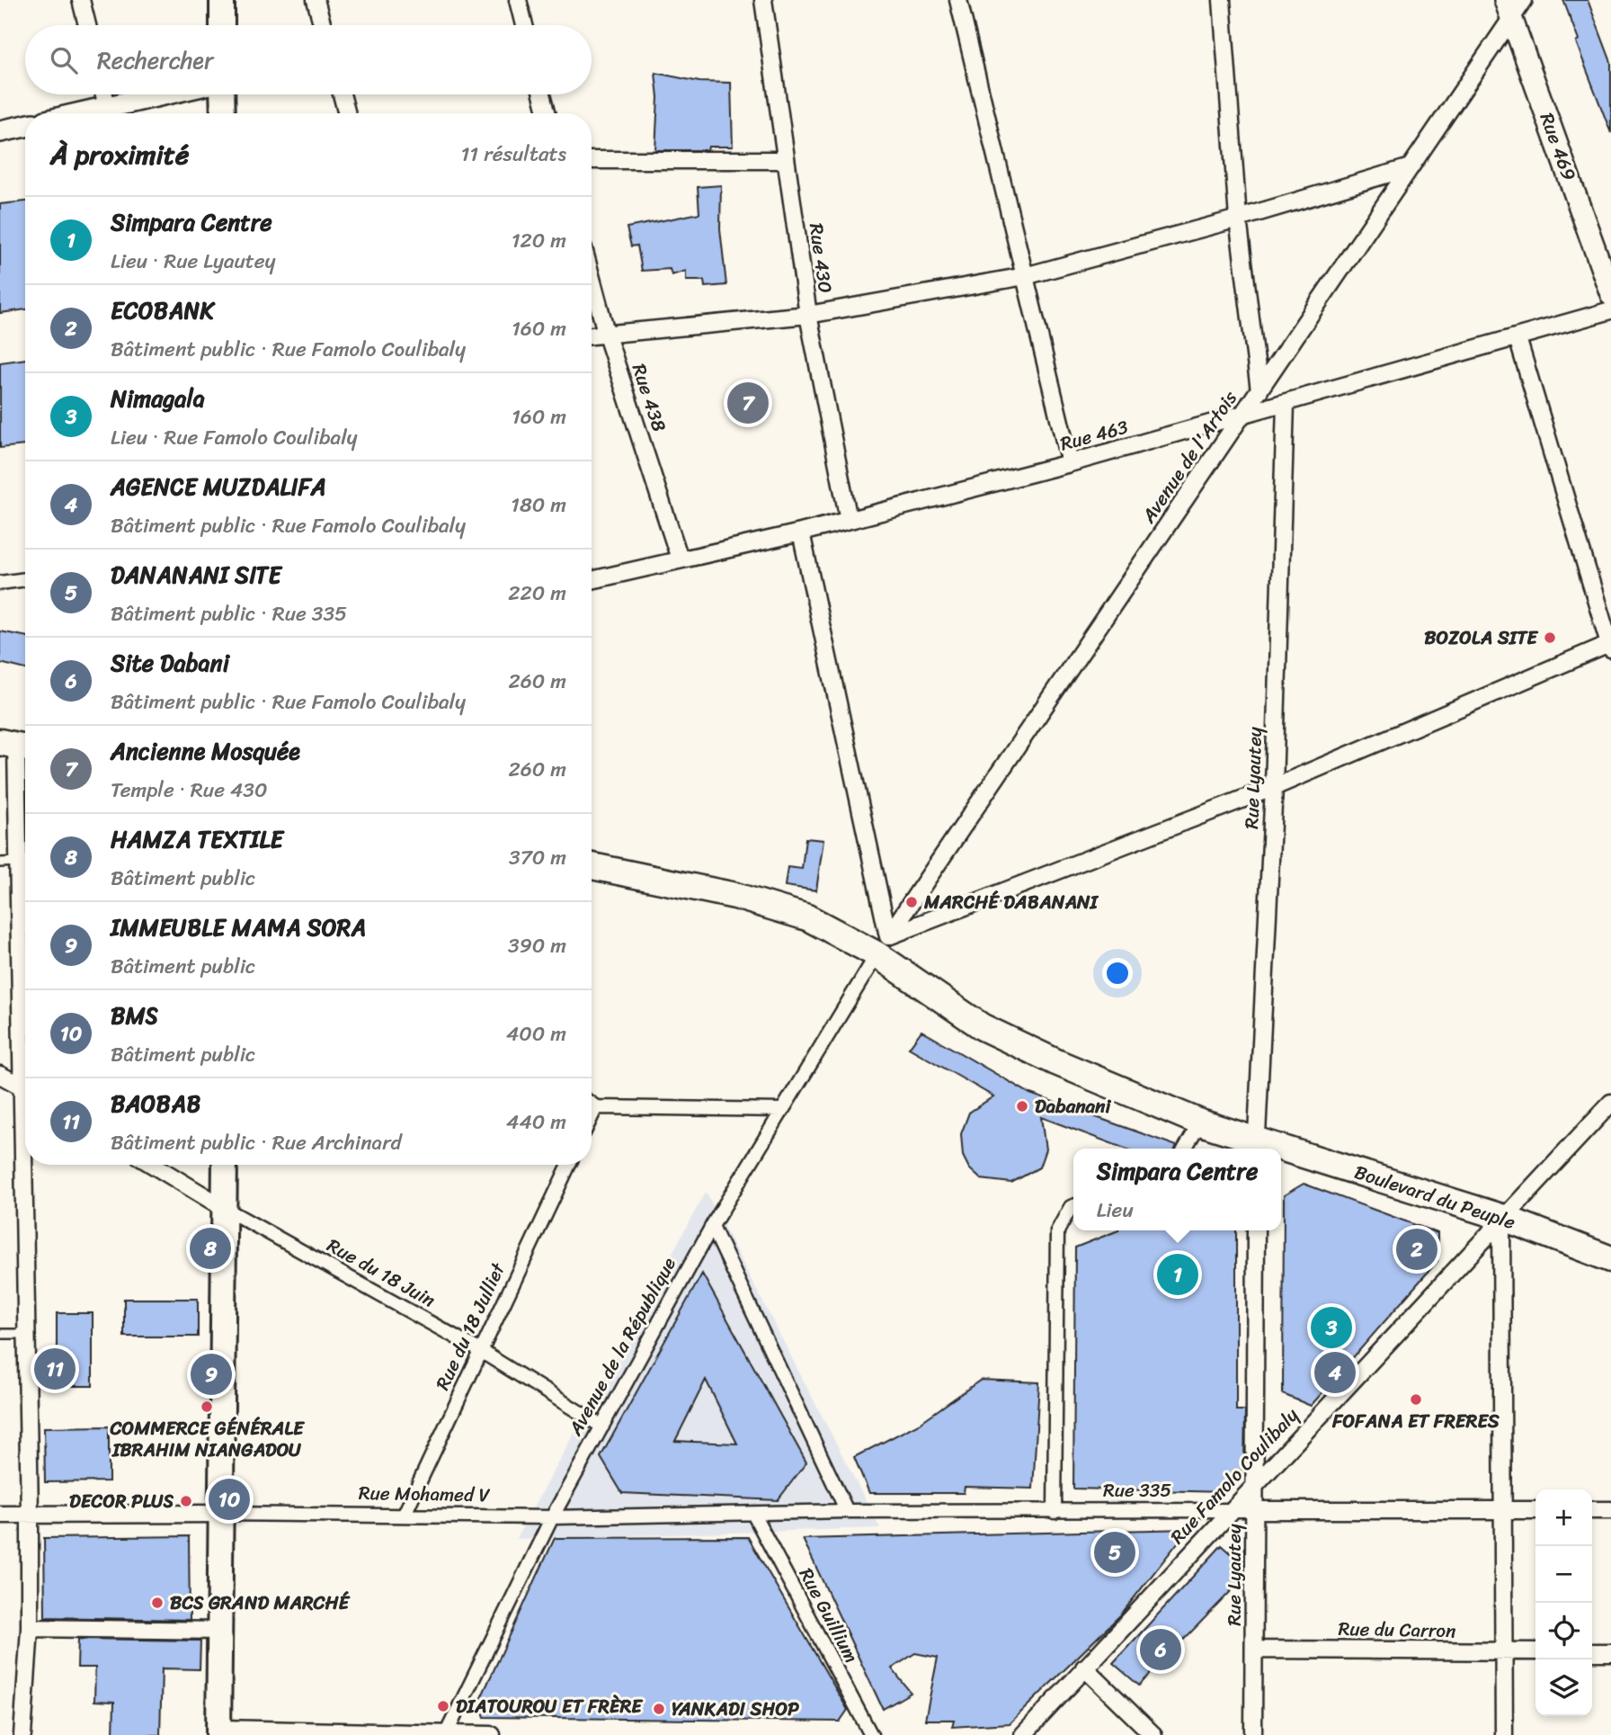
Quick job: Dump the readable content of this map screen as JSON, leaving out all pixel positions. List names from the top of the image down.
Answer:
{
  "streets": {
    "main road": ["Boulevard du Peuple"],
    "street": [
      "Rue 469",
      "Rue 430",
      "Rue 438",
      "Rue 463",
      "Avenue de l'Artois",
      "Rue Lyautey",
      "Rue du 18 Juin",
      "Rue du 18 Julliet",
      "Avenue de la République",
      "Rue Famolo Coulibaly",
      "Rue 335",
      "Rue Mohamed V",
      "Rue Guillium",
      "Rue du Carron"
    ]
  },
  "crossings": [
    ["Rue 469", "Avenue de l'Artois"],
    ["Rue 430", "Rue 463"],
    ["Rue 438", "Rue 463"],
    ["Rue 463", "Avenue de l'Artois"],
    ["Rue 463", "Rue Lyautey"],
    ["Avenue de l'Artois", "Boulevard du Peuple"],
    ["Avenue de l'Artois", "Avenue de la République"],
    ["Rue Lyautey", "Boulevard du Peuple"],
    ["Rue Lyautey", "Rue Famolo Coulibaly"],
    ["Rue Lyautey", "Rue 335"],
    ["Rue Lyautey", "Rue du Carron"],
    ["Boulevard du Peuple", "Avenue de la République"],
    ["Boulevard du Peuple", "Rue Famolo Coulibaly"],
    ["Rue du 18 Juin", "Rue du 18 Julliet"],
    ["Rue du 18 Juin", "Avenue de la République"],
    ["Rue du 18 Julliet", "Rue Mohamed V"],
    ["Avenue de la République", "Rue Mohamed V"],
    ["Rue Famolo Coulibaly", "Rue 335"],
    ["Rue 335", "Rue Mohamed V"],
    ["Rue Mohamed V", "Rue Guillium"]
  ],
  "places": [
    "BOZOLA SITE",
    "MARCHÉ DABANANI",
    "Dabanani",
    "FOFANA ET FRERES",
    "COMMERCE GÉNÉRALE IBRAHIM NIANGADOU",
    "DECOR PLUS",
    "BCS GRAND MARCHÉ",
    "DIATOUROU ET FRÈRE",
    "YANKADI SHOP"
  ],
  "page": {
    "search": "Rechercher",
    "heading": ["À proximité", "11 résultats"],
    "list": [
      {
        "mark": "1",
        "name": "Simpara Centre",
        "note": "Lieu · Rue Lyautey",
        "value": "120 m"
      },
      {
        "mark": "2",
        "name": "ECOBANK",
        "note": "Bâtiment public · Rue Famolo Coulibaly",
        "value": "160 m"
      },
      {
        "mark": "3",
        "name": "Nimagala",
        "note": "Lieu · Rue Famolo Coulibaly",
        "value": "160 m"
      },
      {
        "mark": "4",
        "name": "AGENCE MUZDALIFA",
        "note": "Bâtiment public · Rue Famolo Coulibaly",
        "value": "180 m"
      },
      {
        "mark": "5",
        "name": "DANANANI SITE",
        "note": "Bâtiment public · Rue 335",
        "value": "220 m"
      },
      {
        "mark": "6",
        "name": "Site Dabani",
        "note": "Bâtiment public · Rue Famolo Coulibaly",
        "value": "260 m"
      },
      {
        "mark": "7",
        "name": "Ancienne Mosquée",
        "note": "Temple · Rue 430",
        "value": "260 m"
      },
      {
        "mark": "8",
        "name": "HAMZA TEXTILE",
        "note": "Bâtiment public",
        "value": "370 m"
      },
      {
        "mark": "9",
        "name": "IMMEUBLE MAMA SORA",
        "note": "Bâtiment public",
        "value": "390 m"
      },
      {
        "mark": "10",
        "name": "BMS",
        "note": "Bâtiment public",
        "value": "400 m"
      },
      {
        "mark": "11",
        "name": "BAOBAB",
        "note": "Bâtiment public · Rue Archinard",
        "value": "440 m"
      }
    ],
    "pins": [
      "7",
      "8",
      "2",
      "1",
      "3",
      "11",
      "4",
      "9",
      "10",
      "5",
      "6"
    ],
    "popup": ["Simpara Centre", "Lieu"],
    "map_buttons": ["+", "−"]
  }
}
